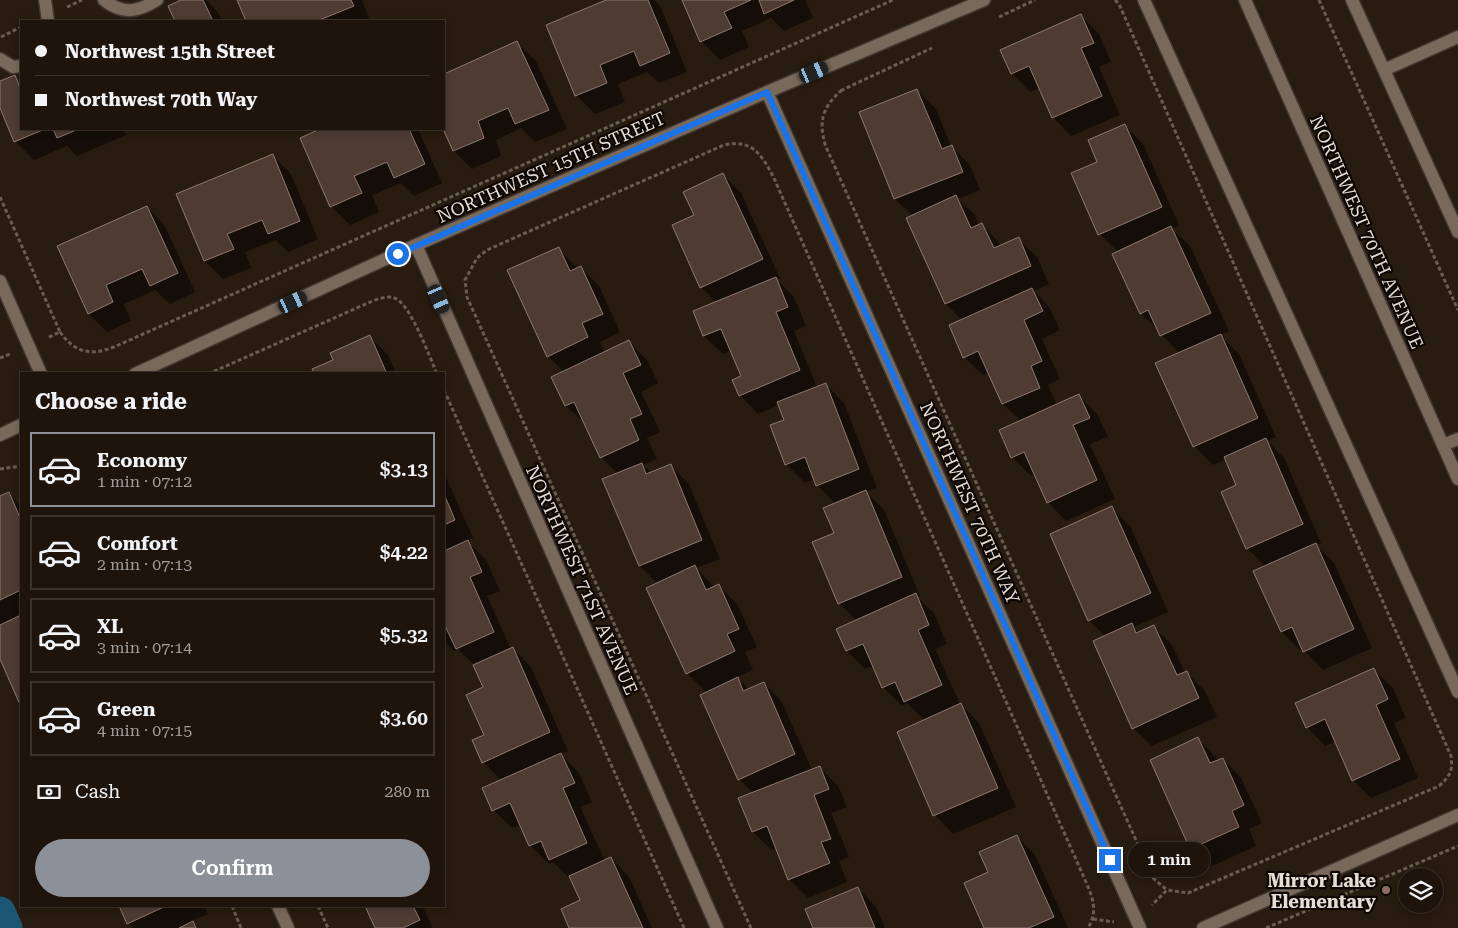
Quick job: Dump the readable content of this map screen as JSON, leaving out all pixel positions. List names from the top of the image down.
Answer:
{
  "streets": {
    "street": [
      "NORTHWEST 15TH STREET",
      "NORTHWEST 70TH AVENUE",
      "NORTHWEST 70TH WAY",
      "NORTHWEST 71ST AVENUE"
    ]
  },
  "crossings": [
    ["NORTHWEST 15TH STREET", "NORTHWEST 70TH WAY"],
    ["NORTHWEST 15TH STREET", "NORTHWEST 71ST AVENUE"]
  ],
  "places": ["Mirror Lake Elementary"],
  "page": {
    "banner": ["Northwest 15th Street", "Northwest 70th Way"],
    "heading": "Choose a ride",
    "list": [
      {
        "name": "Economy",
        "note": "1 min · 07:12",
        "value": "$3.13"
      },
      {
        "name": "Comfort",
        "note": "2 min · 07:13",
        "value": "$4.22"
      },
      {
        "name": "XL",
        "note": "3 min · 07:14",
        "value": "$5.32"
      },
      {
        "name": "Green",
        "note": "4 min · 07:15",
        "value": "$3.60"
      }
    ],
    "pay": ["Cash", "280 m"],
    "buttons": "Confirm",
    "bubble": "1 min"
  }
}
